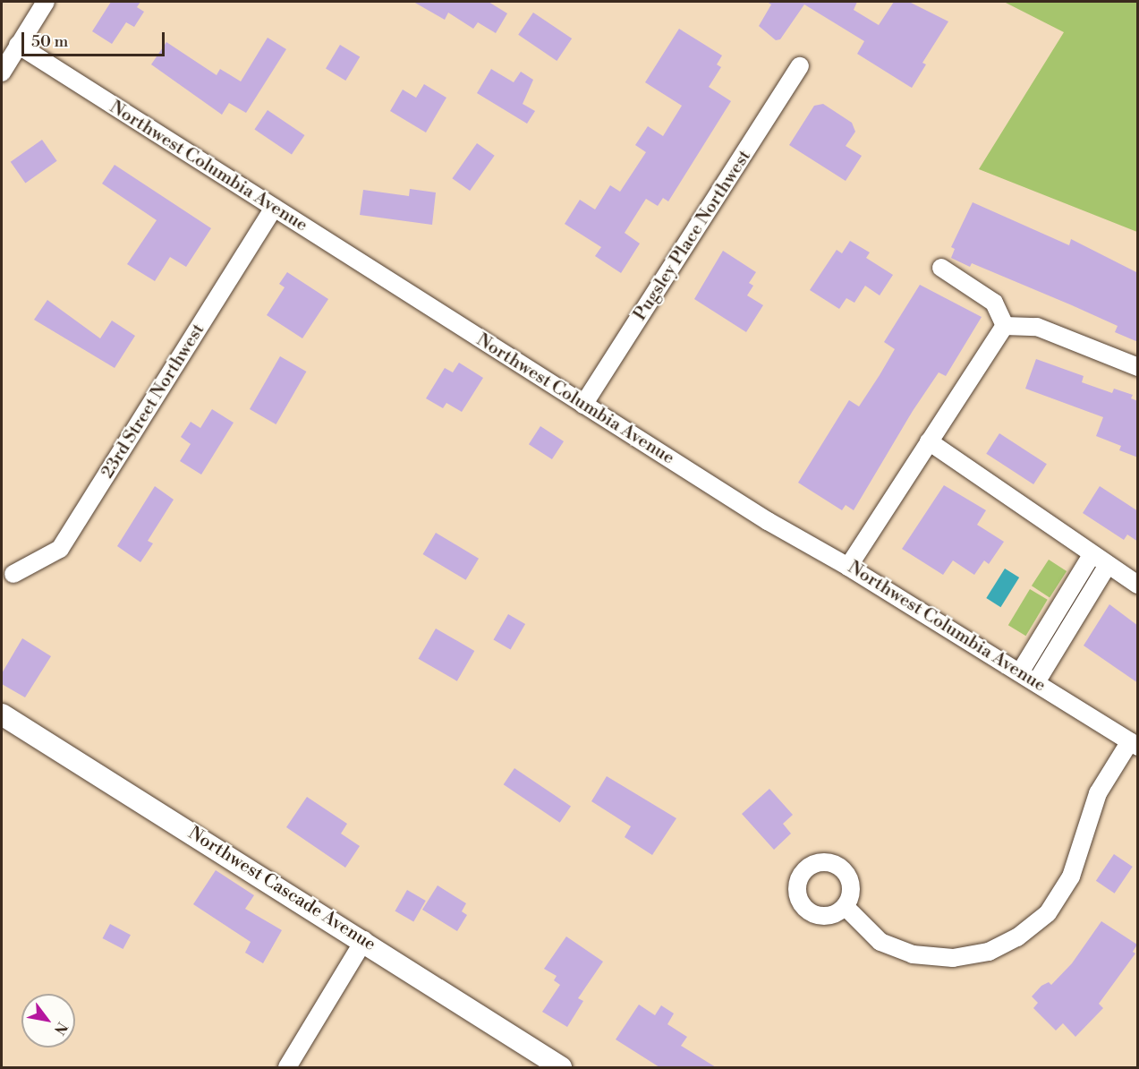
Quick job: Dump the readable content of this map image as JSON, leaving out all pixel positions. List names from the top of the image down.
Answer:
{
  "streets": {
    "street": [
      "Northwest Columbia Avenue",
      "Pugsley Place Northwest",
      "23rd Street Northwest",
      "Northwest Cascade Avenue"
    ]
  },
  "crossings": [
    ["Northwest Columbia Avenue", "Pugsley Place Northwest"],
    ["Northwest Columbia Avenue", "23rd Street Northwest"]
  ],
  "scale_bar": "50 m",
  "north": "bottom right"
}
